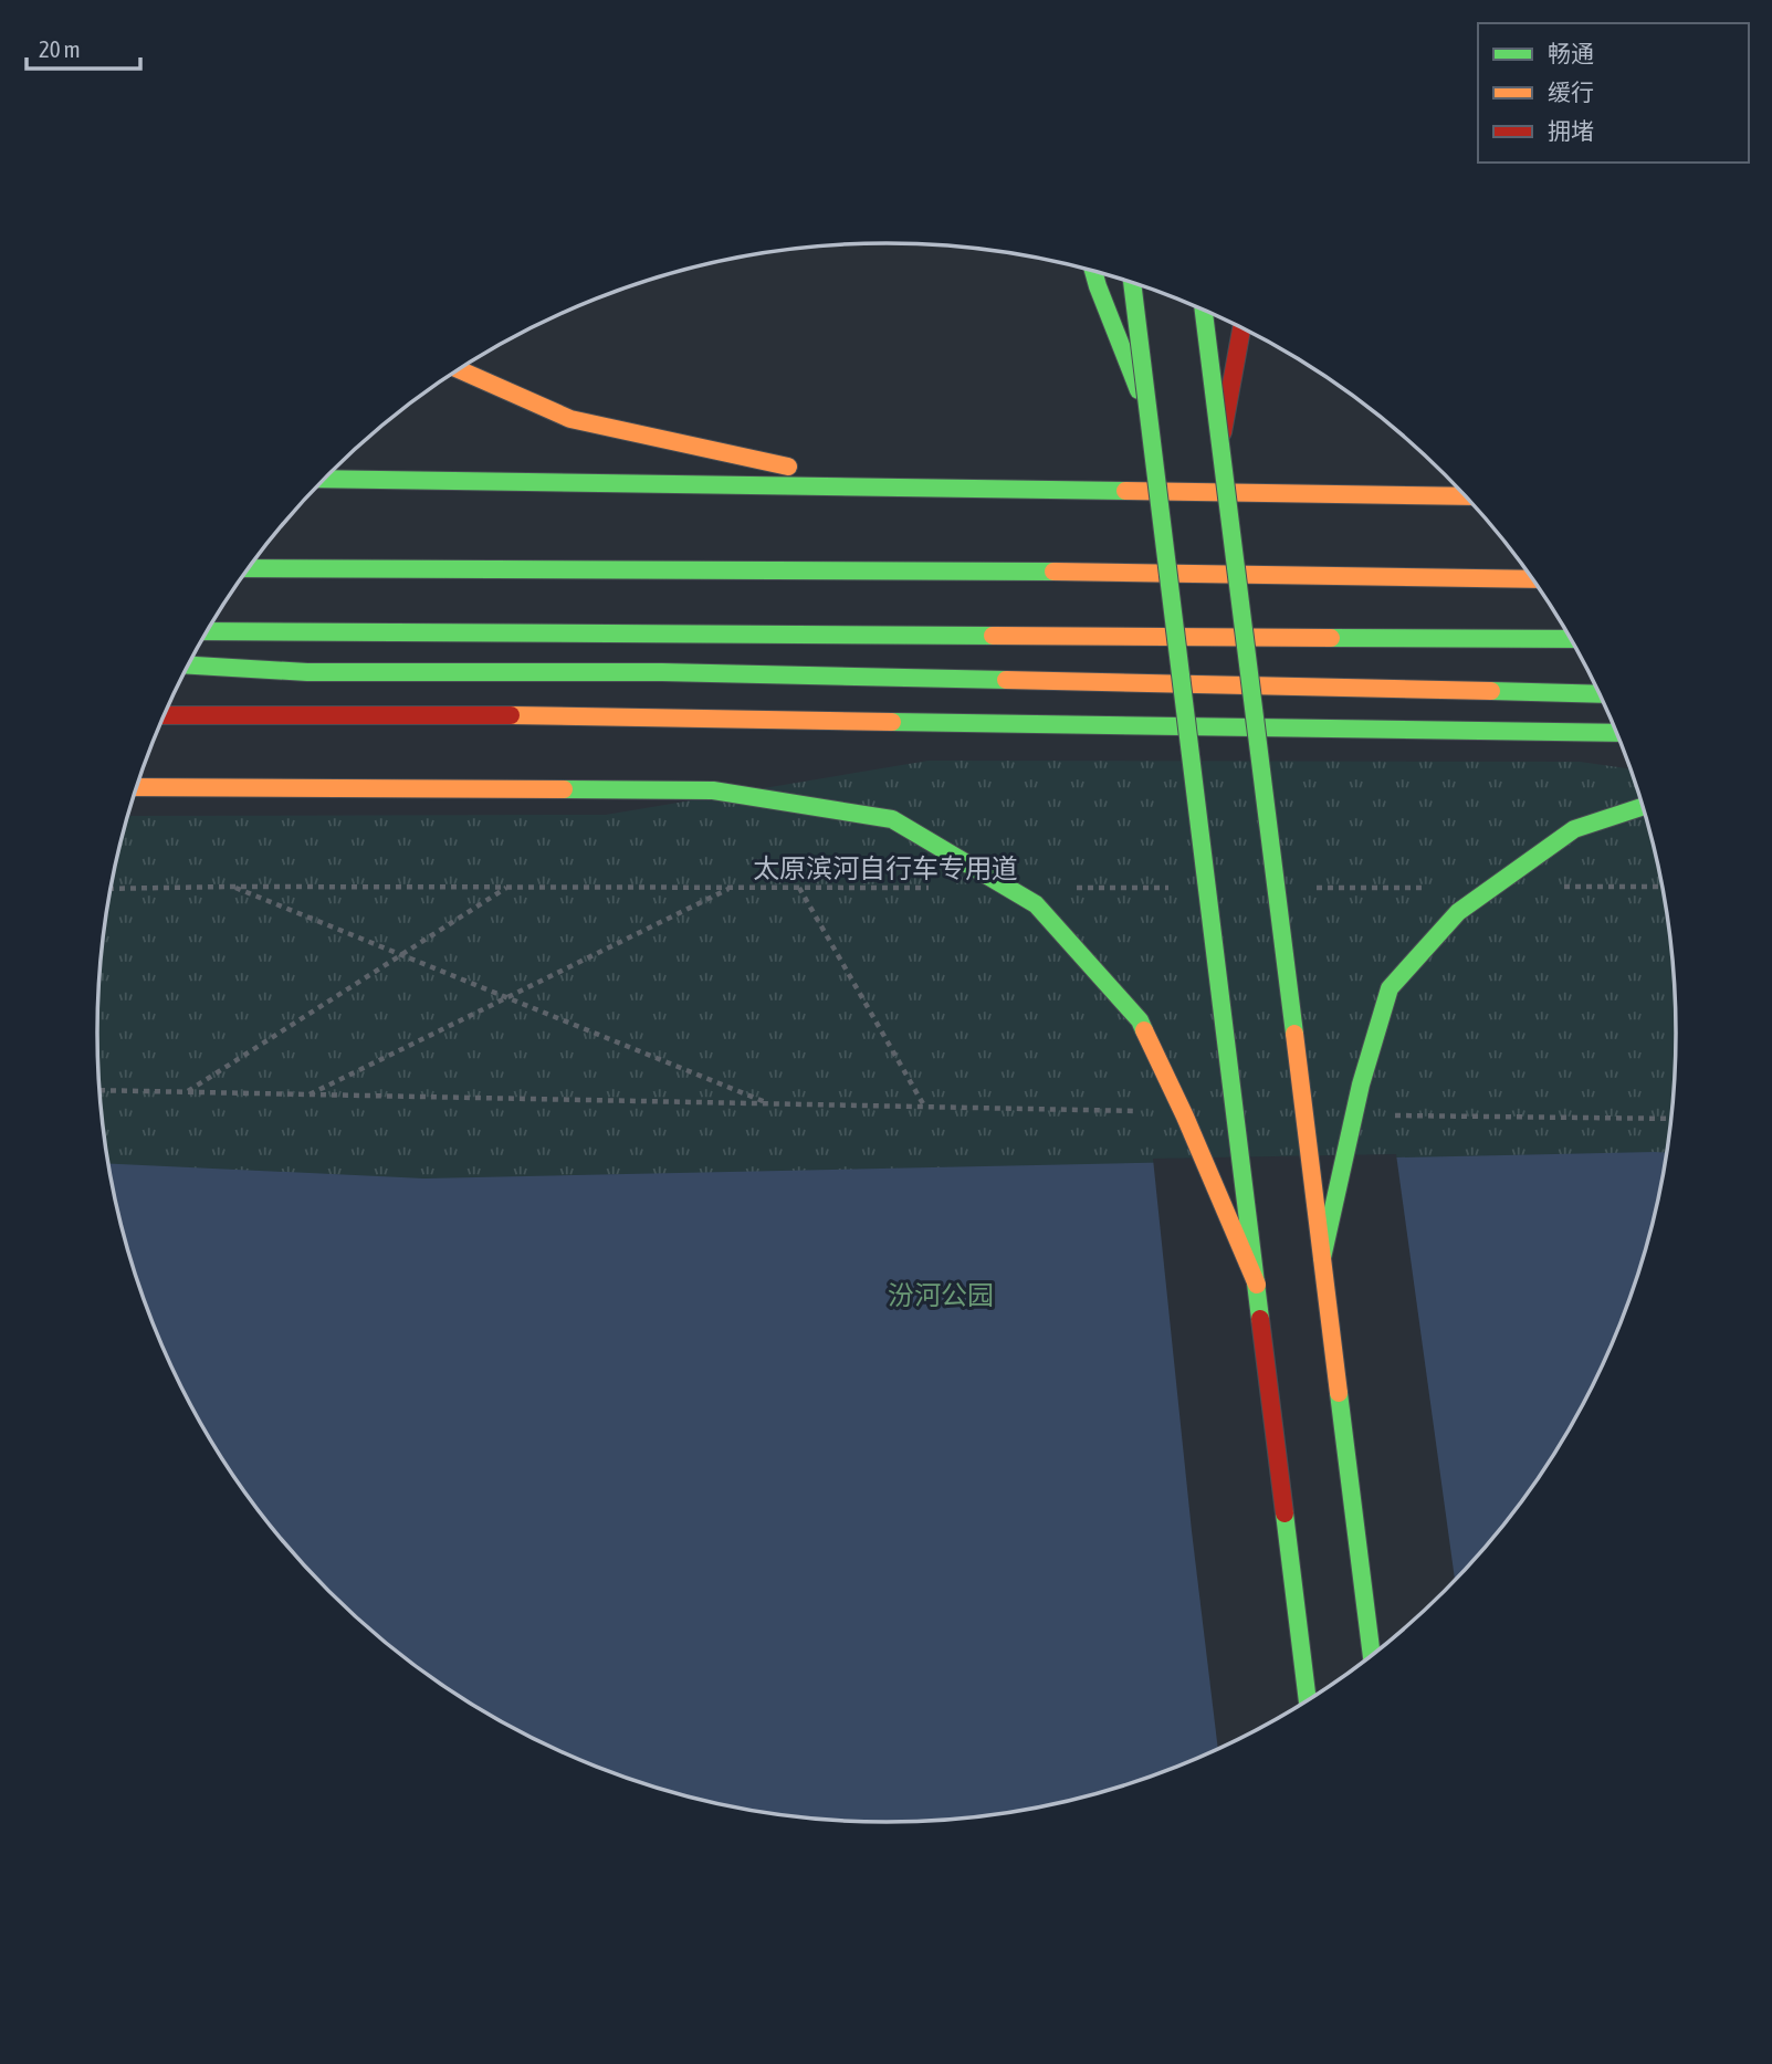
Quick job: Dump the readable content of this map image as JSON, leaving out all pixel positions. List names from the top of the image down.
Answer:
{
  "streets": {
    "path": ["太原滨河自行车专用道"]
  },
  "parks": ["汾河公园"],
  "legend": ["畅通", "缓行", "拥堵"],
  "scale_bar": "20 m"
}
